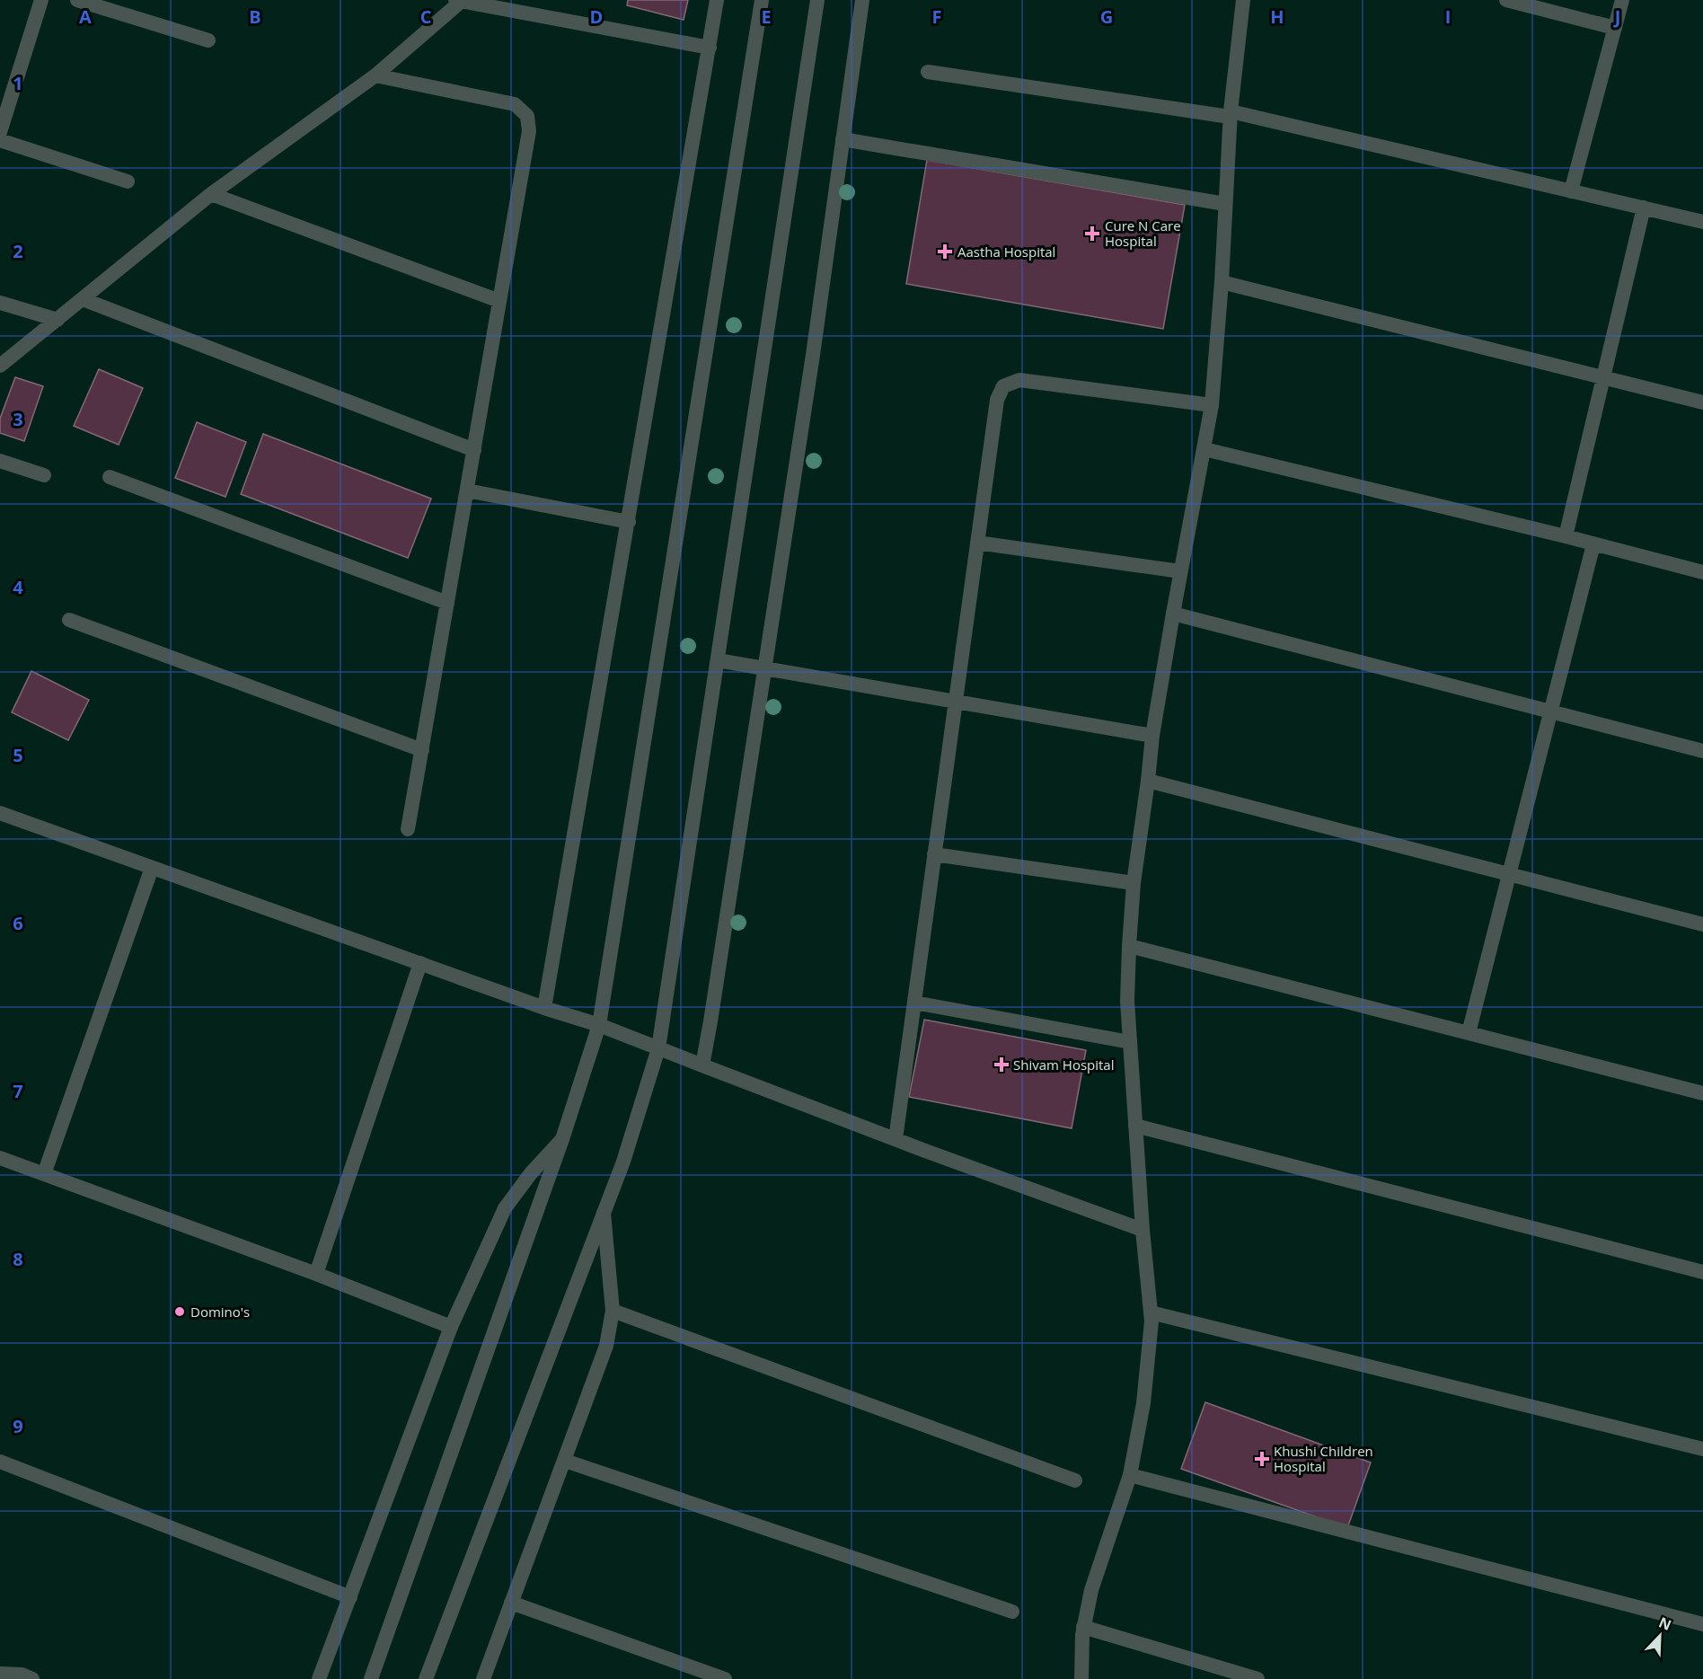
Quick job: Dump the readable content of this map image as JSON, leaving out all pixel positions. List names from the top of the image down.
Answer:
{
  "places": {
    "health": [
      "Cure N Care Hospital",
      "Aastha Hospital",
      "Shivam Hospital",
      "Khushi Children Hospital"
    ],
    "other": ["Domino's"]
  },
  "north": "top right",
  "grid": {
    "columns": [
      "A",
      "B",
      "C",
      "D",
      "E",
      "F",
      "G",
      "H",
      "I",
      "J"
    ],
    "rows": [
      "1",
      "2",
      "3",
      "4",
      "5",
      "6",
      "7",
      "8",
      "9"
    ]
  }
}
